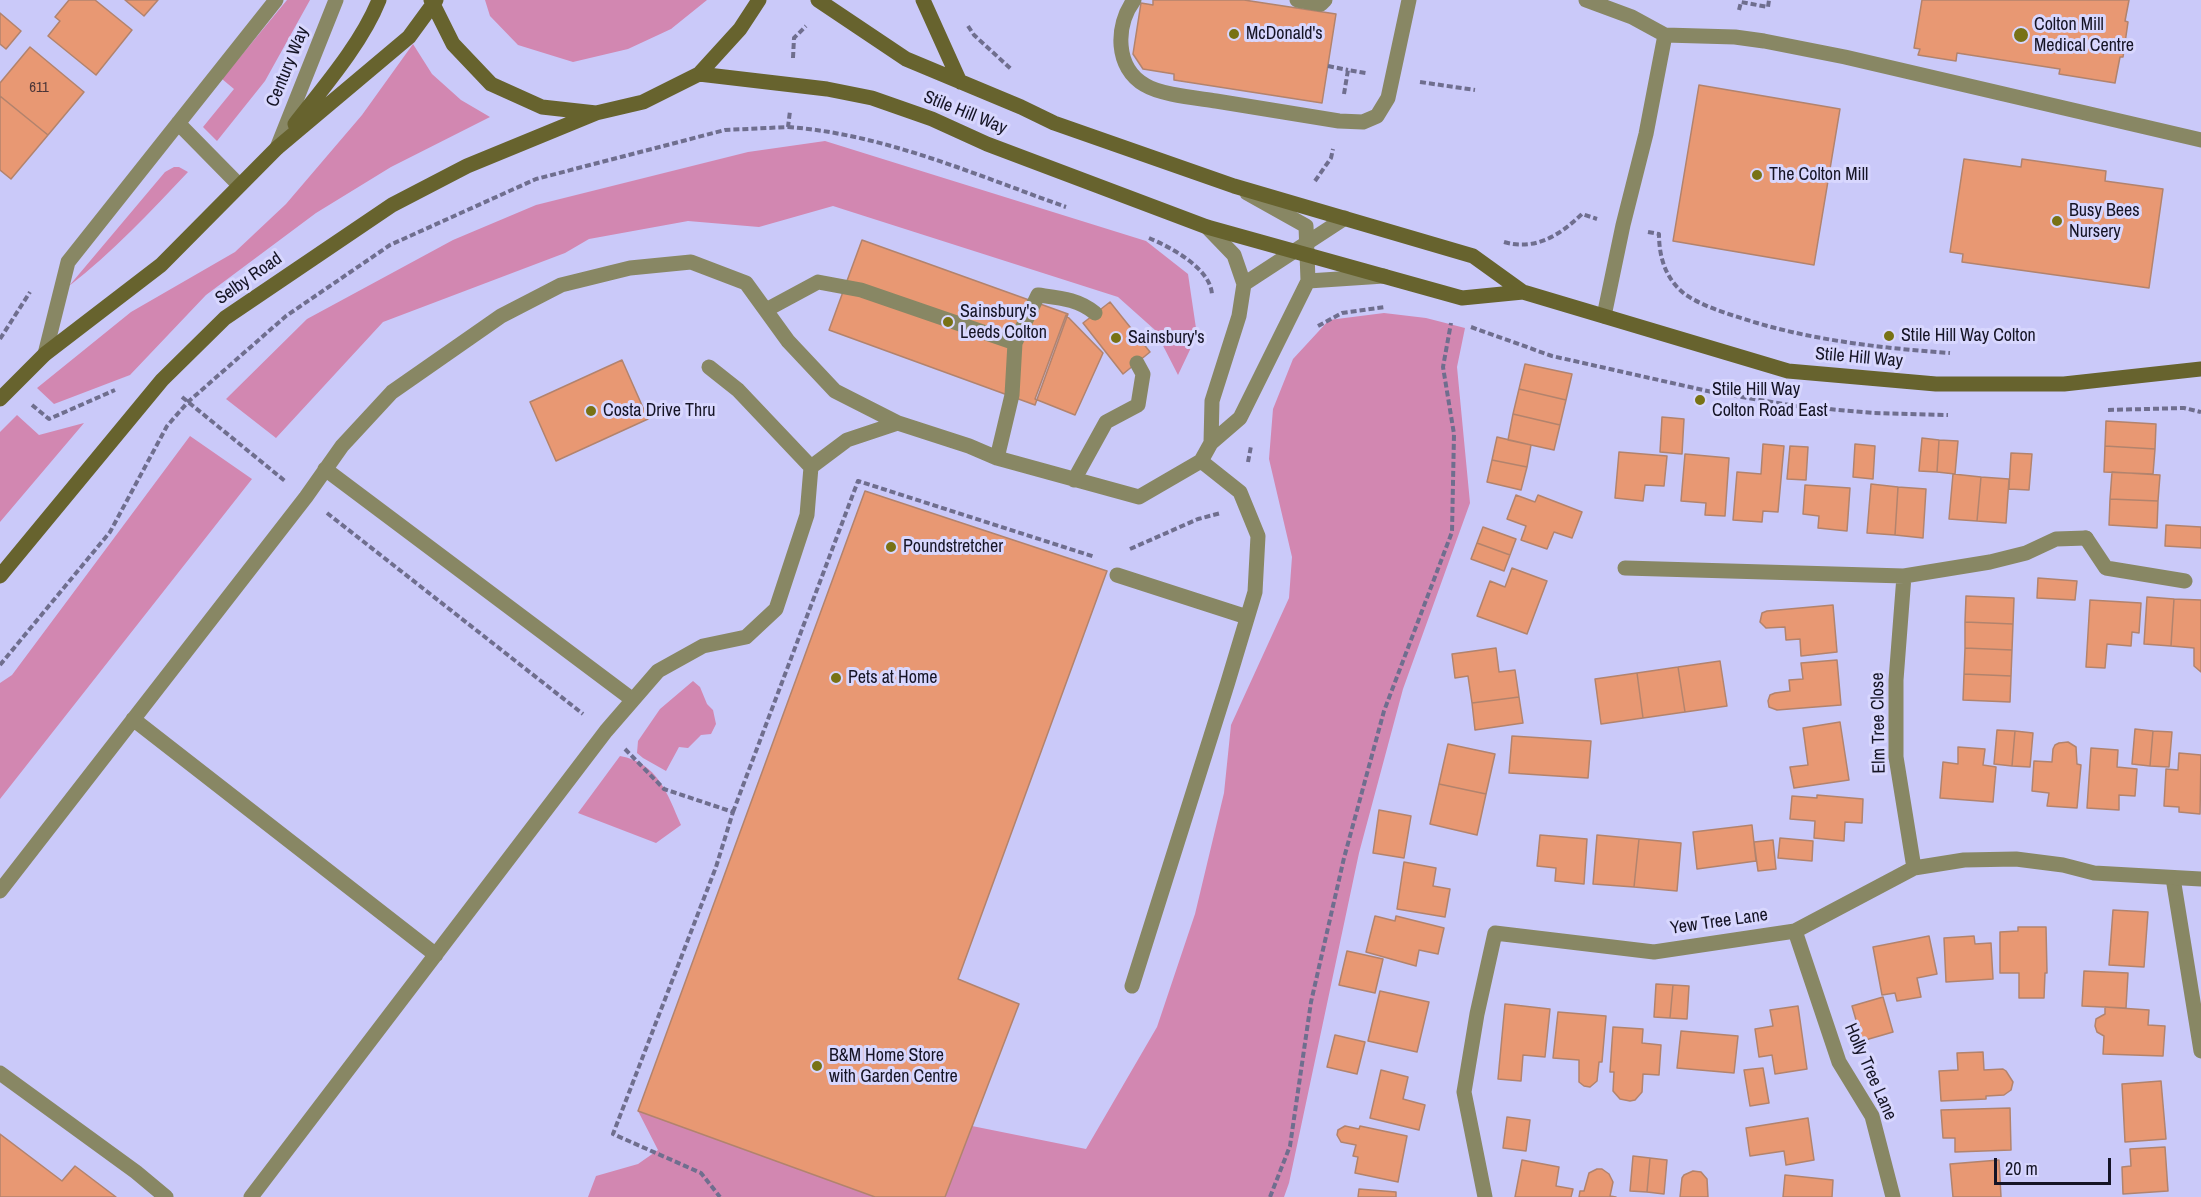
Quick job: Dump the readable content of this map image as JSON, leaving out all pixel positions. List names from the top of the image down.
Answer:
{
  "streets": {
    "street": [
      "Century Way",
      "Stile Hill Way",
      "Selby Road",
      "Elm Tree Close",
      "Yew Tree Lane",
      "Holly Tree Lane"
    ]
  },
  "crossings": [
    ["Elm Tree Close", "Yew Tree Lane"],
    ["Yew Tree Lane", "Holly Tree Lane"]
  ],
  "places": [
    "McDonald's",
    "Colton Mill Medical Centre",
    "The Colton Mill",
    "Busy Bees Nursery",
    "Sainsbury's Leeds Colton",
    "Stile Hill Way Colton",
    "Sainsbury's",
    "Stile Hill Way Colton Road East",
    "Costa Drive Thru",
    "Poundstretcher",
    "Pets at Home",
    "B&M Home Store with Garden Centre"
  ],
  "house_numbers": ["611"],
  "scale_bar": "20 m"
}
